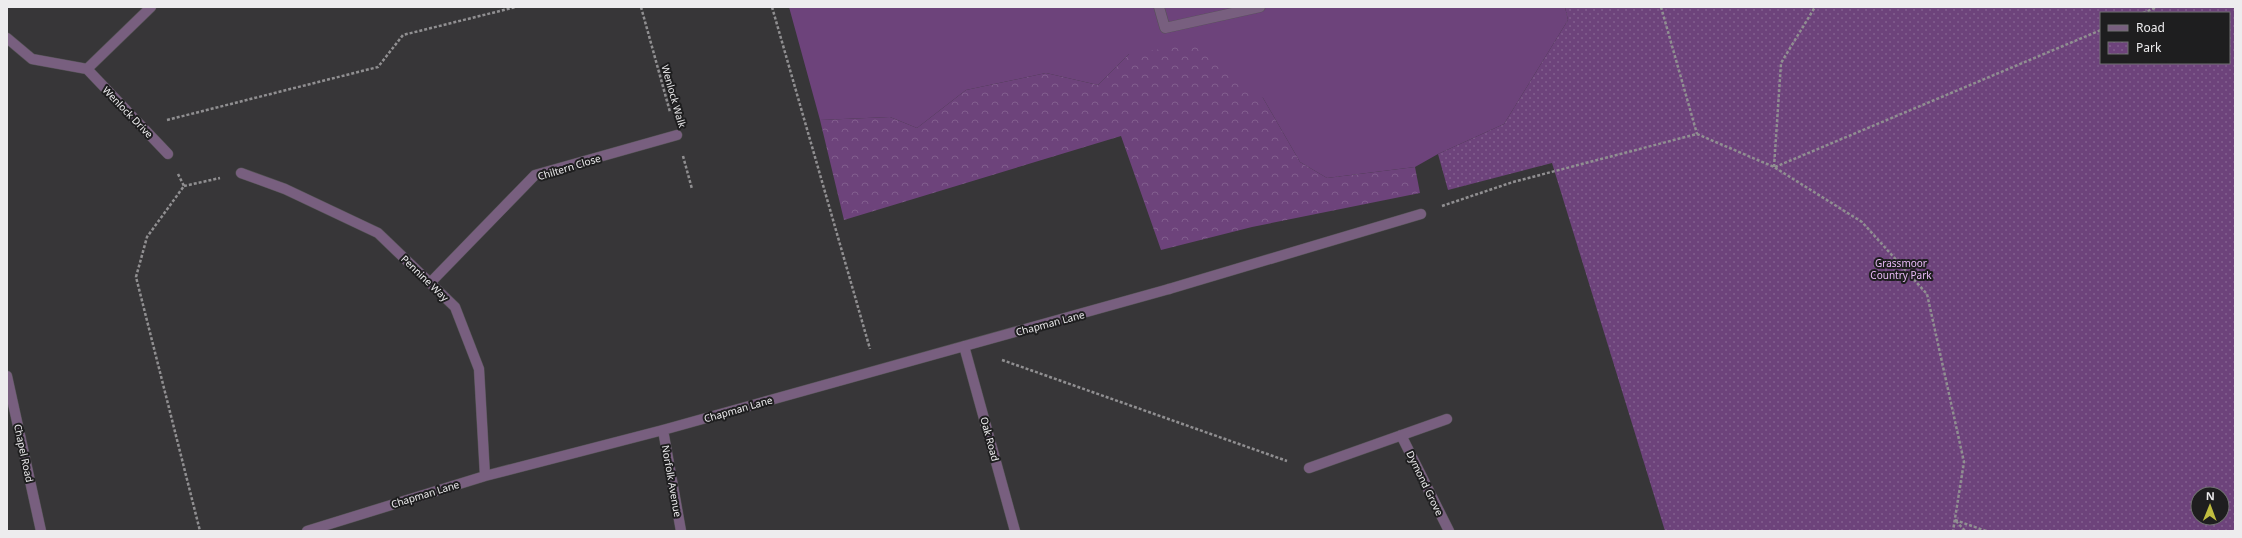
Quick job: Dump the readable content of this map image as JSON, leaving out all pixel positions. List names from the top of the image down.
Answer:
{
  "streets": {
    "street": [
      "Wenlock Drive",
      "Chiltern Close",
      "Pennine Way",
      "Chapman Lane",
      "Oak Road",
      "Chapel Road",
      "Norfolk Avenue",
      "Dymond Grove"
    ],
    "path": ["Wenlock Walk"]
  },
  "crossings": [
    ["Wenlock Walk", "Chiltern Close"],
    ["Chiltern Close", "Pennine Way"],
    ["Pennine Way", "Chapman Lane"],
    ["Chapman Lane", "Oak Road"],
    ["Chapman Lane", "Norfolk Avenue"]
  ],
  "parks": ["Grassmoor Country Park"],
  "legend": ["Road", "Park"],
  "north": "top"
}
